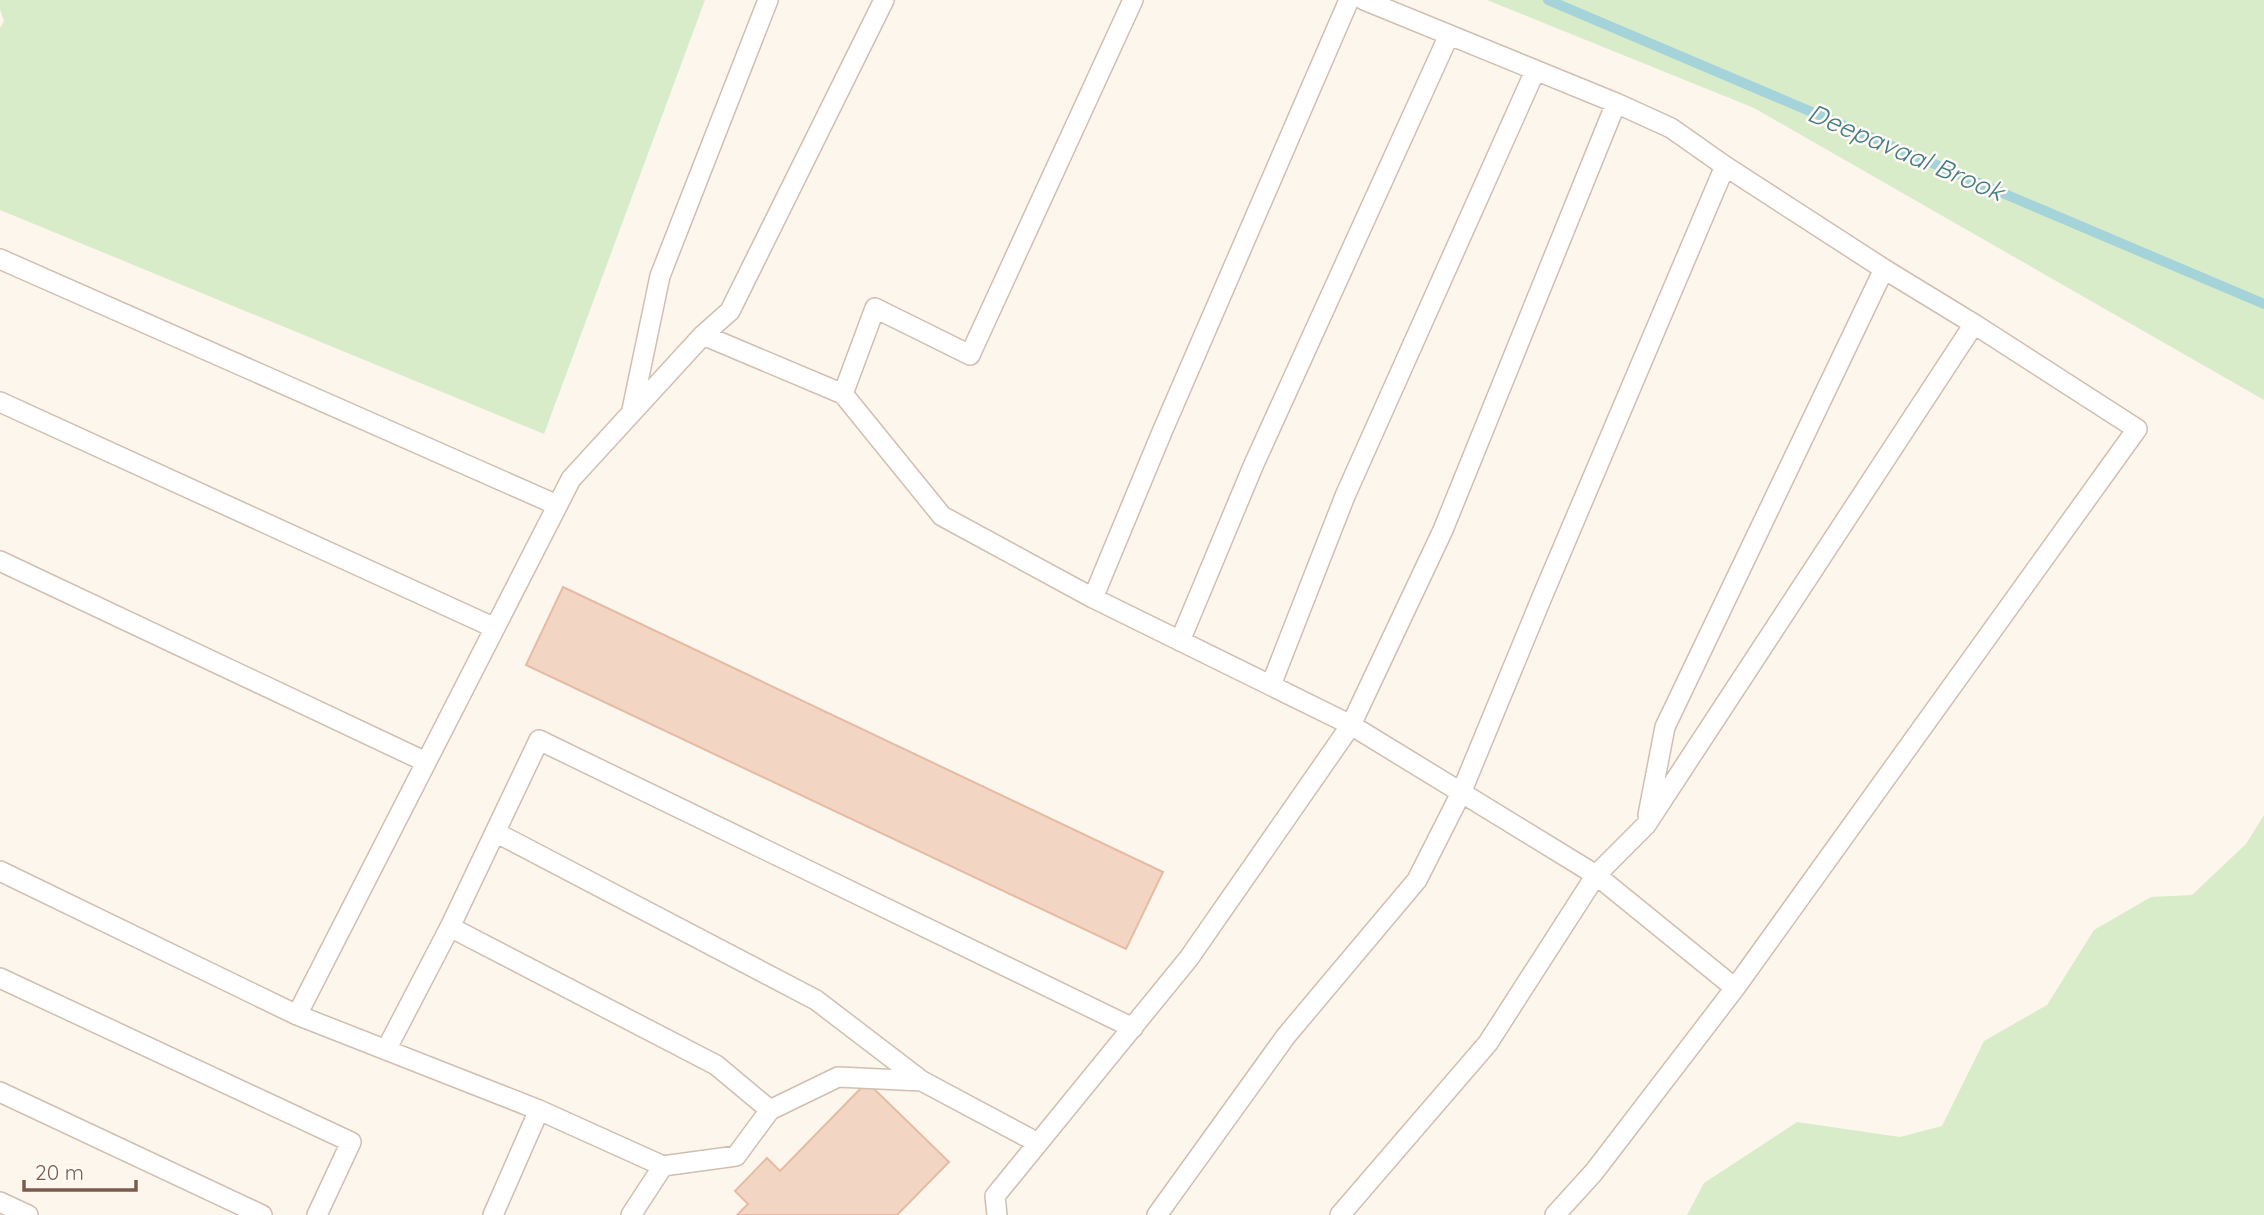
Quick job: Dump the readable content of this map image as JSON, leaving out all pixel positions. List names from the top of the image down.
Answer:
{
  "water": ["Deepavaal Brook"],
  "scale_bar": "20 m"
}
